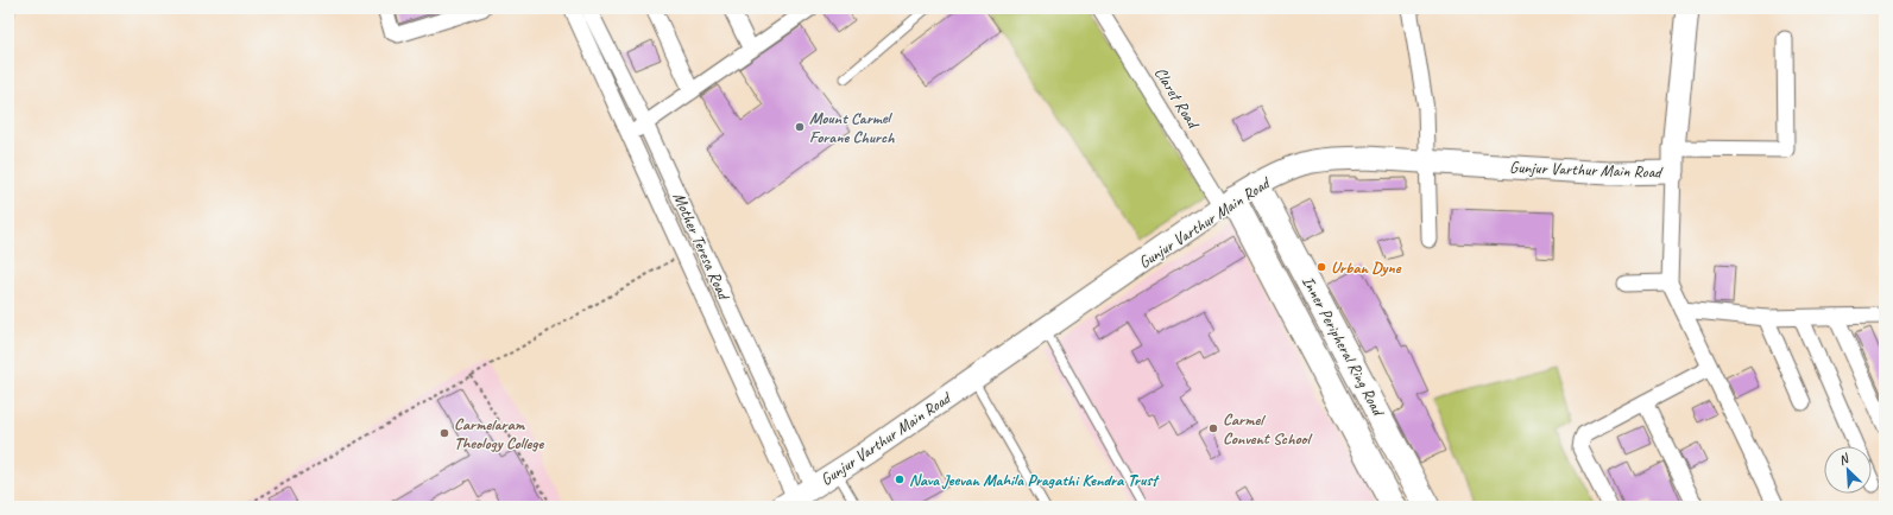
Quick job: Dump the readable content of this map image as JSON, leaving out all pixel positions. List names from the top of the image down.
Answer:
{
  "streets": {
    "main road": ["Gunjur Varthur Main Road", "Inner Peripheral Ring Road"],
    "street": ["Claret Road", "Mother Teresa Road"]
  },
  "crossings": [
    ["Claret Road", "Gunjur Varthur Main Road"],
    ["Claret Road", "Inner Peripheral Ring Road"],
    ["Gunjur Varthur Main Road", "Mother Teresa Road"],
    ["Gunjur Varthur Main Road", "Inner Peripheral Ring Road"]
  ],
  "places": [
    "Mount Carmel Forane Church",
    "Urban Dyne",
    "Carmel Convent School",
    "Carmelaram Theology College",
    "Nava Jeevan Mahila Pragathi Kendra Trust"
  ],
  "north": "top left"
}
